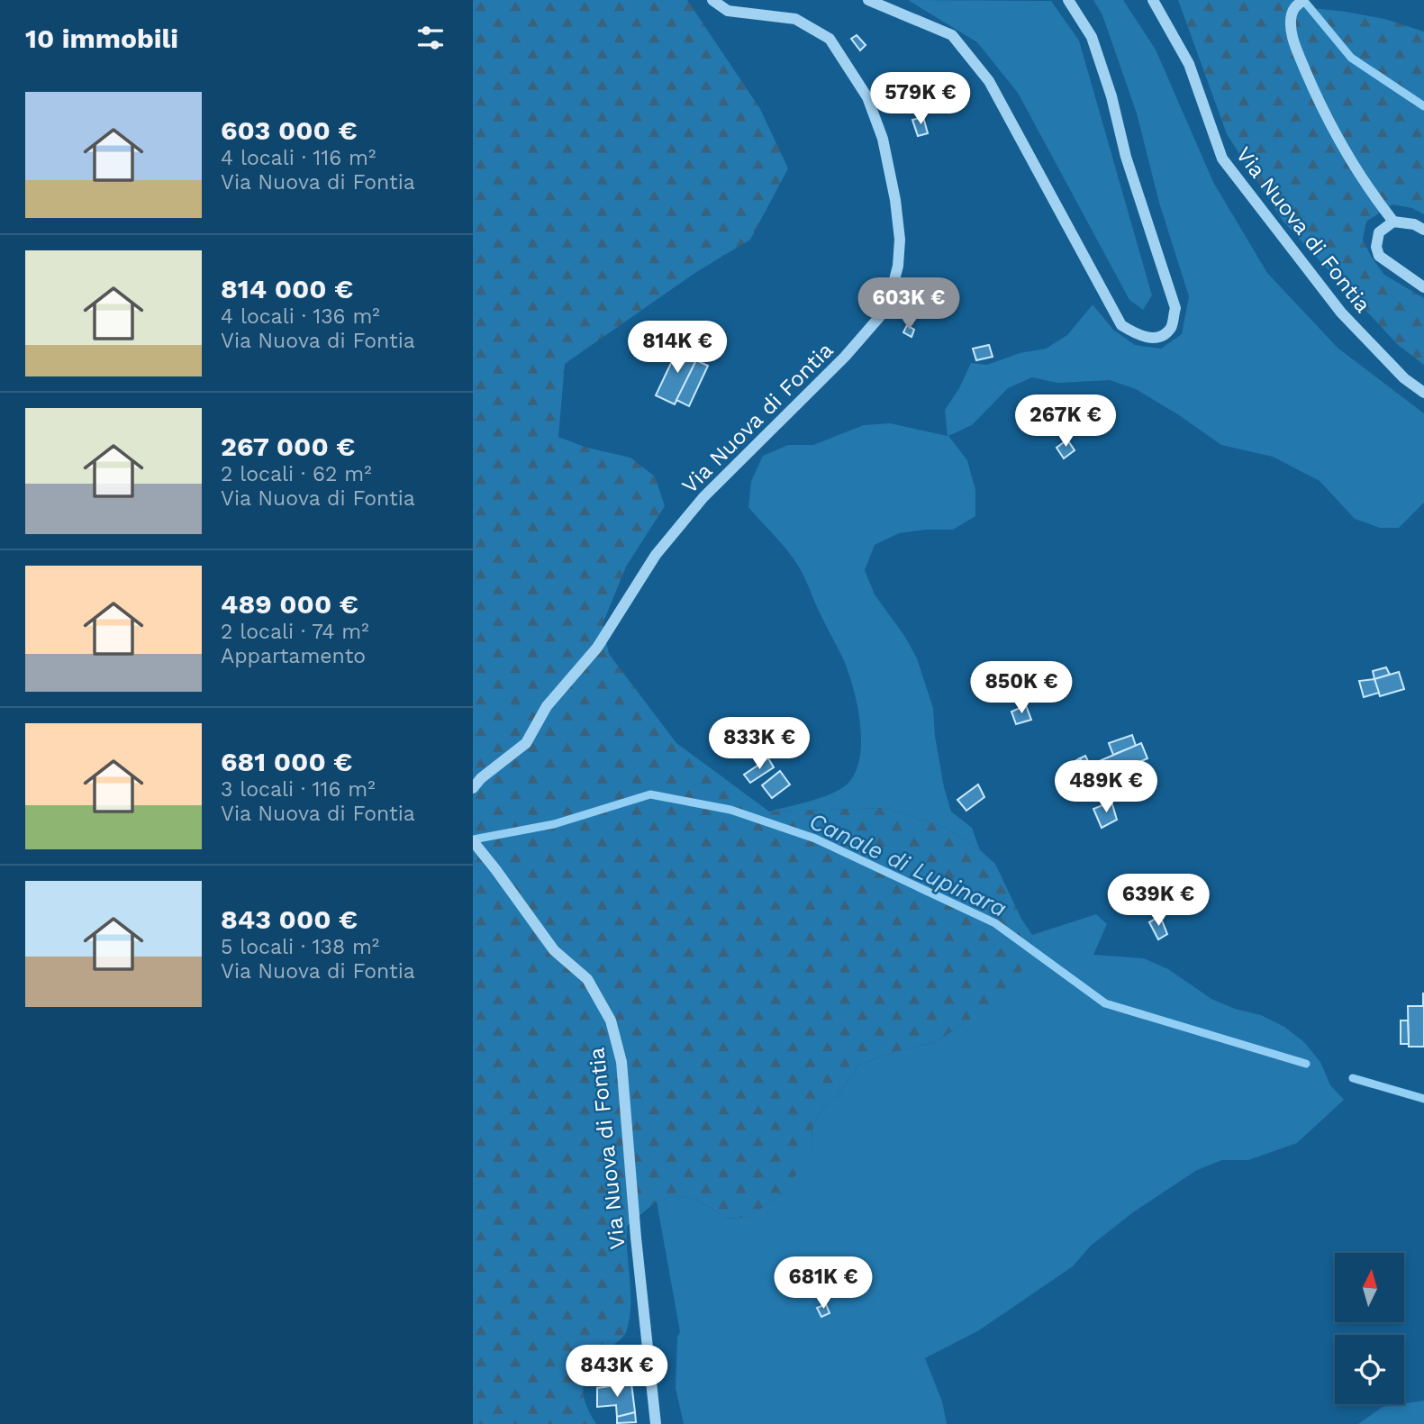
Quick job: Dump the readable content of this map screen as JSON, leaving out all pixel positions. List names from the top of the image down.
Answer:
{
  "streets": {
    "street": ["Via Nuova di Fontia"]
  },
  "water": ["Canale di Lupinara"],
  "north": "top",
  "page": {
    "heading": "10 immobili",
    "price": [
      "579K €",
      "603K €",
      "814K €",
      "267K €",
      "850K €",
      "833K €",
      "489K €",
      "639K €",
      "681K €",
      "843K €"
    ],
    "list": [
      {
        "name": "603 000 €",
        "note": "4 locali · 116 m² · Via Nuova di Fontia"
      },
      {
        "name": "814 000 €",
        "note": "4 locali · 136 m² · Via Nuova di Fontia"
      },
      {
        "name": "267 000 €",
        "note": "2 locali · 62 m² · Via Nuova di Fontia"
      },
      {
        "name": "489 000 €",
        "note": "2 locali · 74 m² · Appartamento"
      },
      {
        "name": "681 000 €",
        "note": "3 locali · 116 m² · Via Nuova di Fontia"
      },
      {
        "name": "843 000 €",
        "note": "5 locali · 138 m² · Via Nuova di Fontia"
      }
    ]
  }
}
